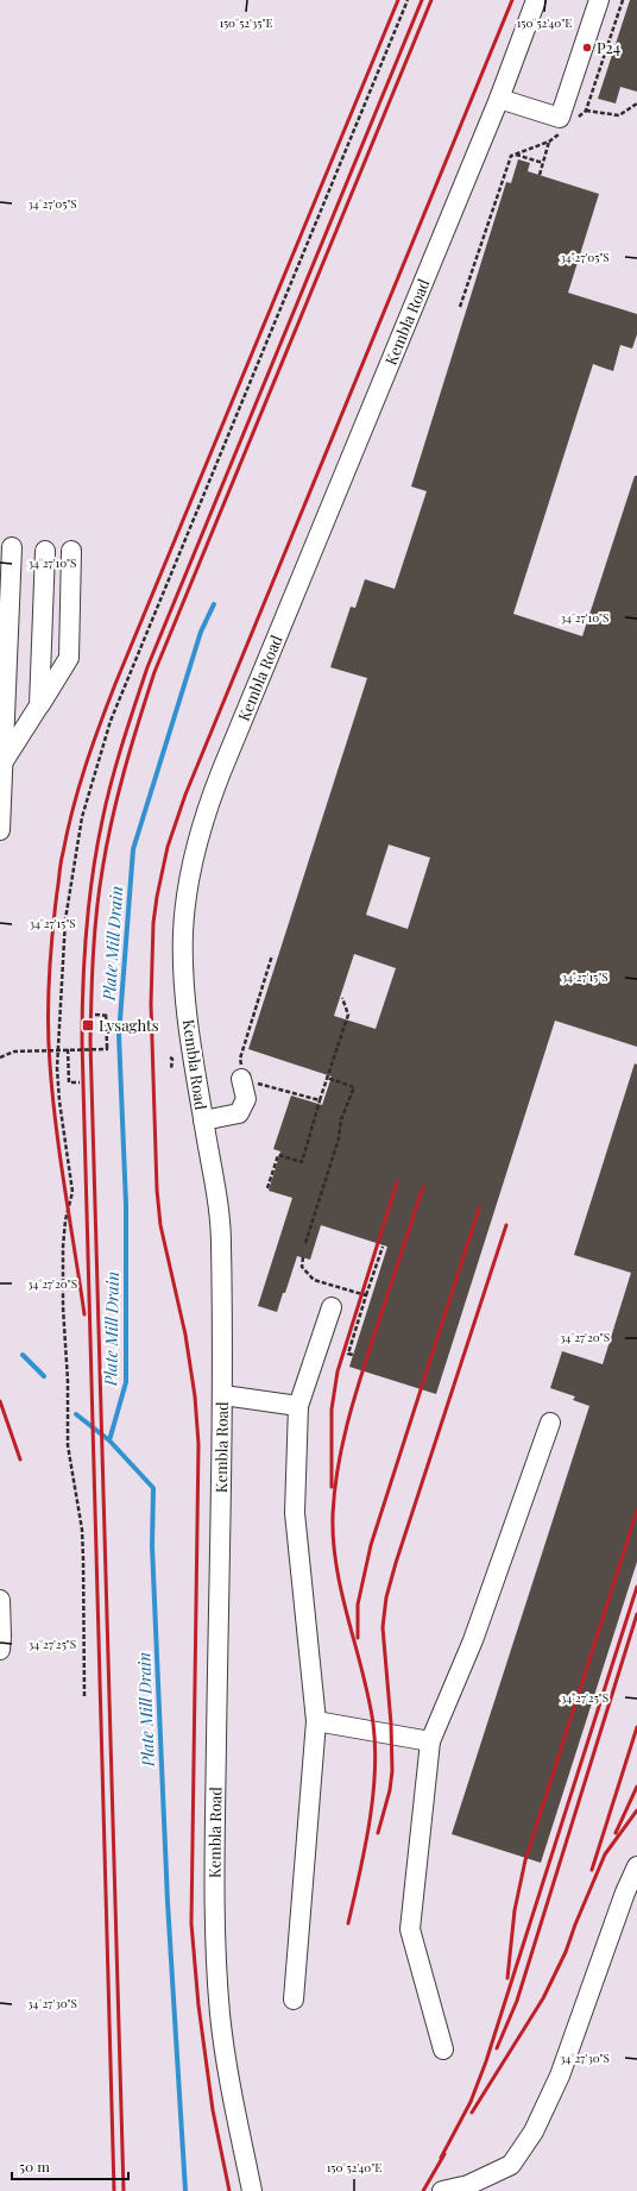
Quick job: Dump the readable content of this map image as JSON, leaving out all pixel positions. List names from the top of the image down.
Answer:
{
  "streets": {
    "street": ["Kembla Road"]
  },
  "water": ["Plate Mill Drain"],
  "places": {
    "other": ["P24"],
    "transit": ["Lysaghts"]
  },
  "scale_bar": "50 m",
  "coordinates": [
    "150°52'35\"E",
    "150°52'40\"E",
    "34°27'05\"S",
    "34°27'10\"S",
    "34°27'15\"S",
    "34°27'20\"S",
    "34°27'25\"S",
    "34°27'30\"S"
  ]
}
